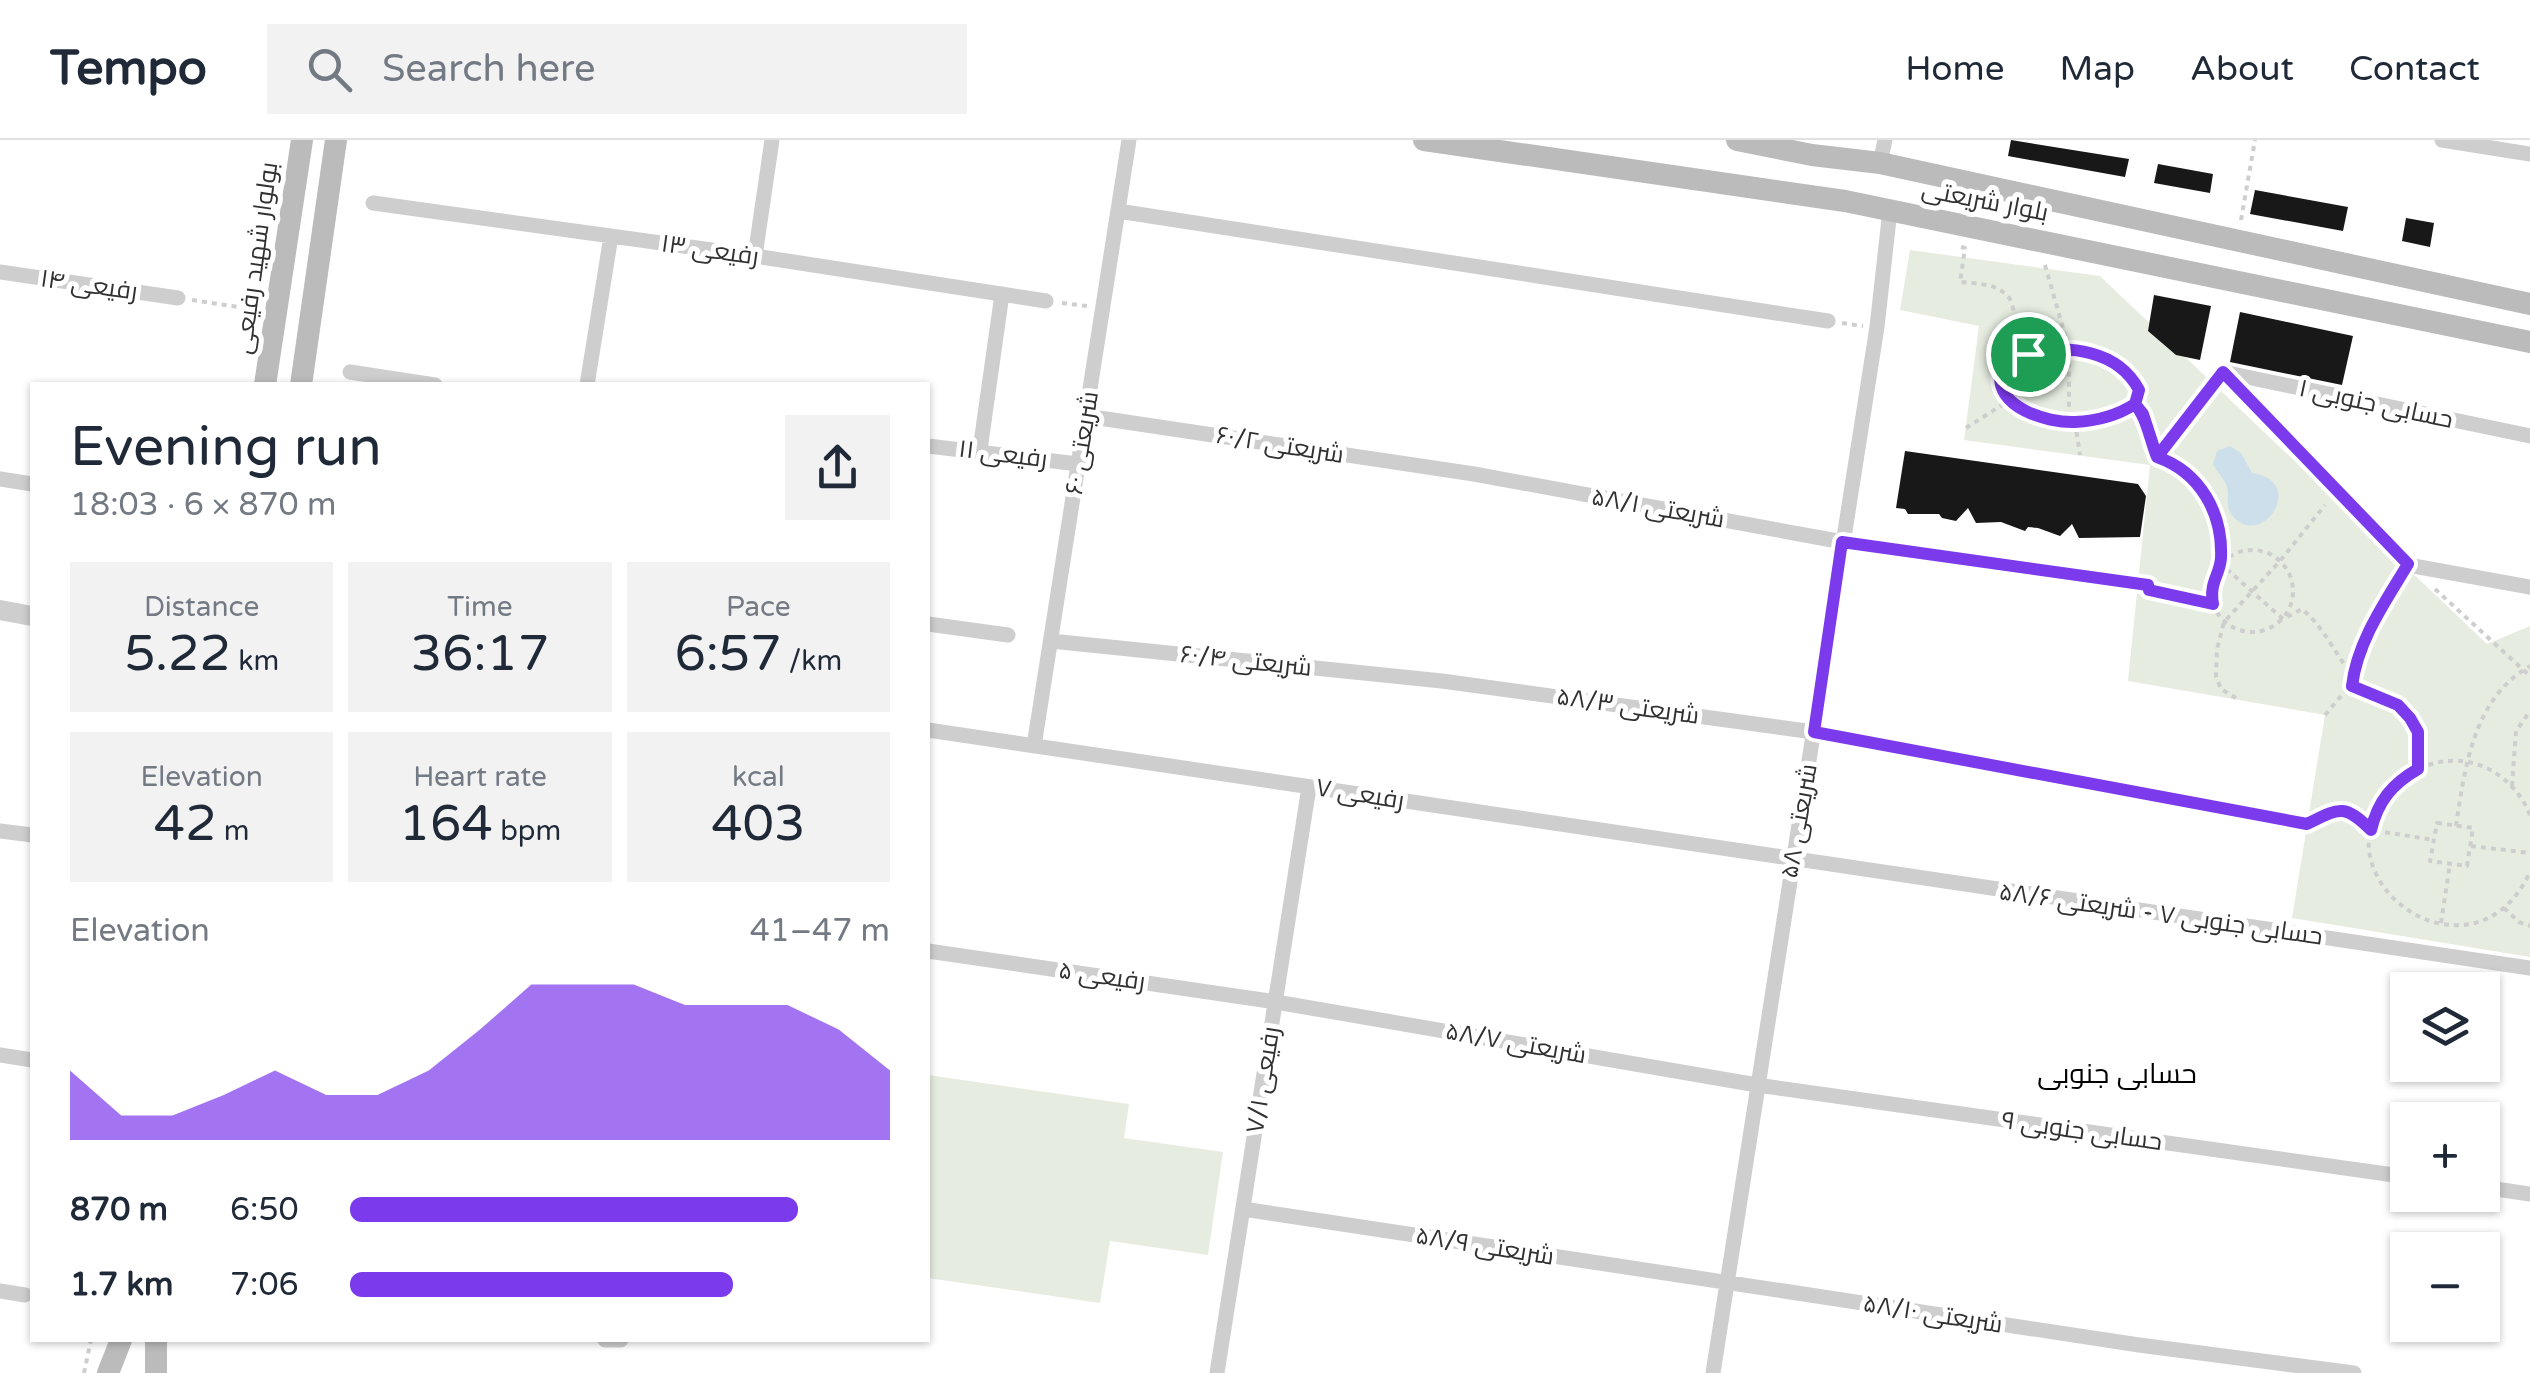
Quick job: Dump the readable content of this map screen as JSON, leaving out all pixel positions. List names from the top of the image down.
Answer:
{
  "streets": {
    "main road": ["بلوار شریعتی", "بولوار شهید رفیعی"],
    "street": [
      "رفیعی ۱۳",
      "رفیعی ۱۴",
      "حسابی جنوبی ۱",
      "شریعتی ۶۰",
      "شریعتی ۶۰/۲",
      "رفیعی ۱۱",
      "شریعتی ۵۸/۱",
      "شریعتی ۶۰/۴",
      "شریعتی ۵۸/۳",
      "رفیعی ۷",
      "شریعتی ۵۸",
      "حسابی جنوبی ۷ - شریعتی ۵۸/۶",
      "رفیعی ۵",
      "شریعتی ۵۸/۷",
      "رفیعی ۷/۱",
      "حسابی جنوبی ۹",
      "شریعتی ۵۸/۹",
      "شریعتی ۵۸/۱۰"
    ]
  },
  "crossings": [
    ["بلوار شریعتی", "شریعتی ۵۸"],
    ["شریعتی ۶۰", "شریعتی ۶۰/۲"],
    ["شریعتی ۶۰", "رفیعی ۱۱"],
    ["شریعتی ۶۰", "شریعتی ۶۰/۴"],
    ["شریعتی ۶۰", "رفیعی ۷"],
    ["شریعتی ۶۰/۲", "شریعتی ۵۸/۱"],
    ["شریعتی ۵۸/۱", "شریعتی ۵۸"],
    ["شریعتی ۶۰/۴", "شریعتی ۵۸/۳"],
    ["شریعتی ۵۸/۳", "شریعتی ۵۸"],
    ["رفیعی ۷", "شریعتی ۵۸"],
    ["رفیعی ۷", "حسابی جنوبی ۷ - شریعتی ۵۸/۶"],
    ["رفیعی ۷", "رفیعی ۷/۱"],
    ["شریعتی ۵۸", "حسابی جنوبی ۷ - شریعتی ۵۸/۶"],
    ["شریعتی ۵۸", "شریعتی ۵۸/۷"],
    ["شریعتی ۵۸", "حسابی جنوبی ۹"],
    ["شریعتی ۵۸", "شریعتی ۵۸/۹"],
    ["شریعتی ۵۸", "شریعتی ۵۸/۱۰"],
    ["رفیعی ۵", "شریعتی ۵۸/۷"],
    ["رفیعی ۵", "رفیعی ۷/۱"],
    ["شریعتی ۵۸/۷", "رفیعی ۷/۱"],
    ["شریعتی ۵۸/۷", "حسابی جنوبی ۹"],
    ["رفیعی ۷/۱", "شریعتی ۵۸/۹"],
    ["شریعتی ۵۸/۹", "شریعتی ۵۸/۱۰"]
  ],
  "districts": ["حسابی جنوبی"],
  "page": {
    "header": "Tempo",
    "search": "Search here",
    "nav": [
      "Home",
      "Map",
      "About",
      "Contact"
    ],
    "heading": ["Evening run", "18:03 · 6 × 870 m"],
    "stats": [
      ["Distance", "5.22 km"],
      ["Time", "36:17"],
      ["Pace", "6:57 /km"],
      ["Elevation", "42 m"],
      ["Heart rate", "164 bpm"],
      ["kcal", "403"]
    ],
    "chart": ["Elevation", "41–47 m"],
    "map_buttons": ["+", "−"],
    "list": [
      {
        "name": "870 m",
        "note": "6:50"
      },
      {
        "name": "1.7 km",
        "note": "7:06"
      }
    ]
  }
}
